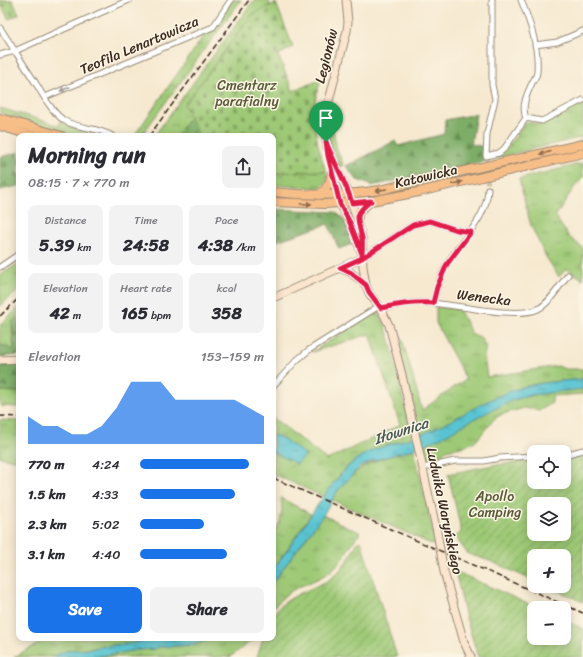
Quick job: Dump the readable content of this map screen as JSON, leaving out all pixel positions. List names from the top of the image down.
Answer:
{
  "streets": {
    "main road": ["Katowicka"],
    "street": [
      "Teofila Lenartowicza",
      "Legionów",
      "Wenecka",
      "Ludwika Waryńskiego"
    ]
  },
  "crossings": [
    ["Legionów", "Katowicka"],
    ["Legionów", "Ludwika Waryńskiego"],
    ["Wenecka", "Ludwika Waryńskiego"]
  ],
  "one_way": ["Teofila Lenartowicza"],
  "water": ["Iłownica"],
  "parks": ["Cmentarz parafialny", "Apollo Camping"],
  "page": {
    "heading": ["Morning run", "08:15 · 7 × 770 m"],
    "stats": [
      ["Distance", "5.39 km"],
      ["Time", "24:58"],
      ["Pace", "4:38 /km"],
      ["Elevation", "42 m"],
      ["Heart rate", "165 bpm"],
      ["kcal", "358"]
    ],
    "chart": ["Elevation", "153–159 m"],
    "map_buttons": ["+", "−"],
    "list": [
      {
        "name": "770 m",
        "note": "4:24"
      },
      {
        "name": "1.5 km",
        "note": "4:33"
      },
      {
        "name": "2.3 km",
        "note": "5:02"
      },
      {
        "name": "3.1 km",
        "note": "4:40"
      }
    ],
    "buttons": ["Save", "Share"]
  }
}
